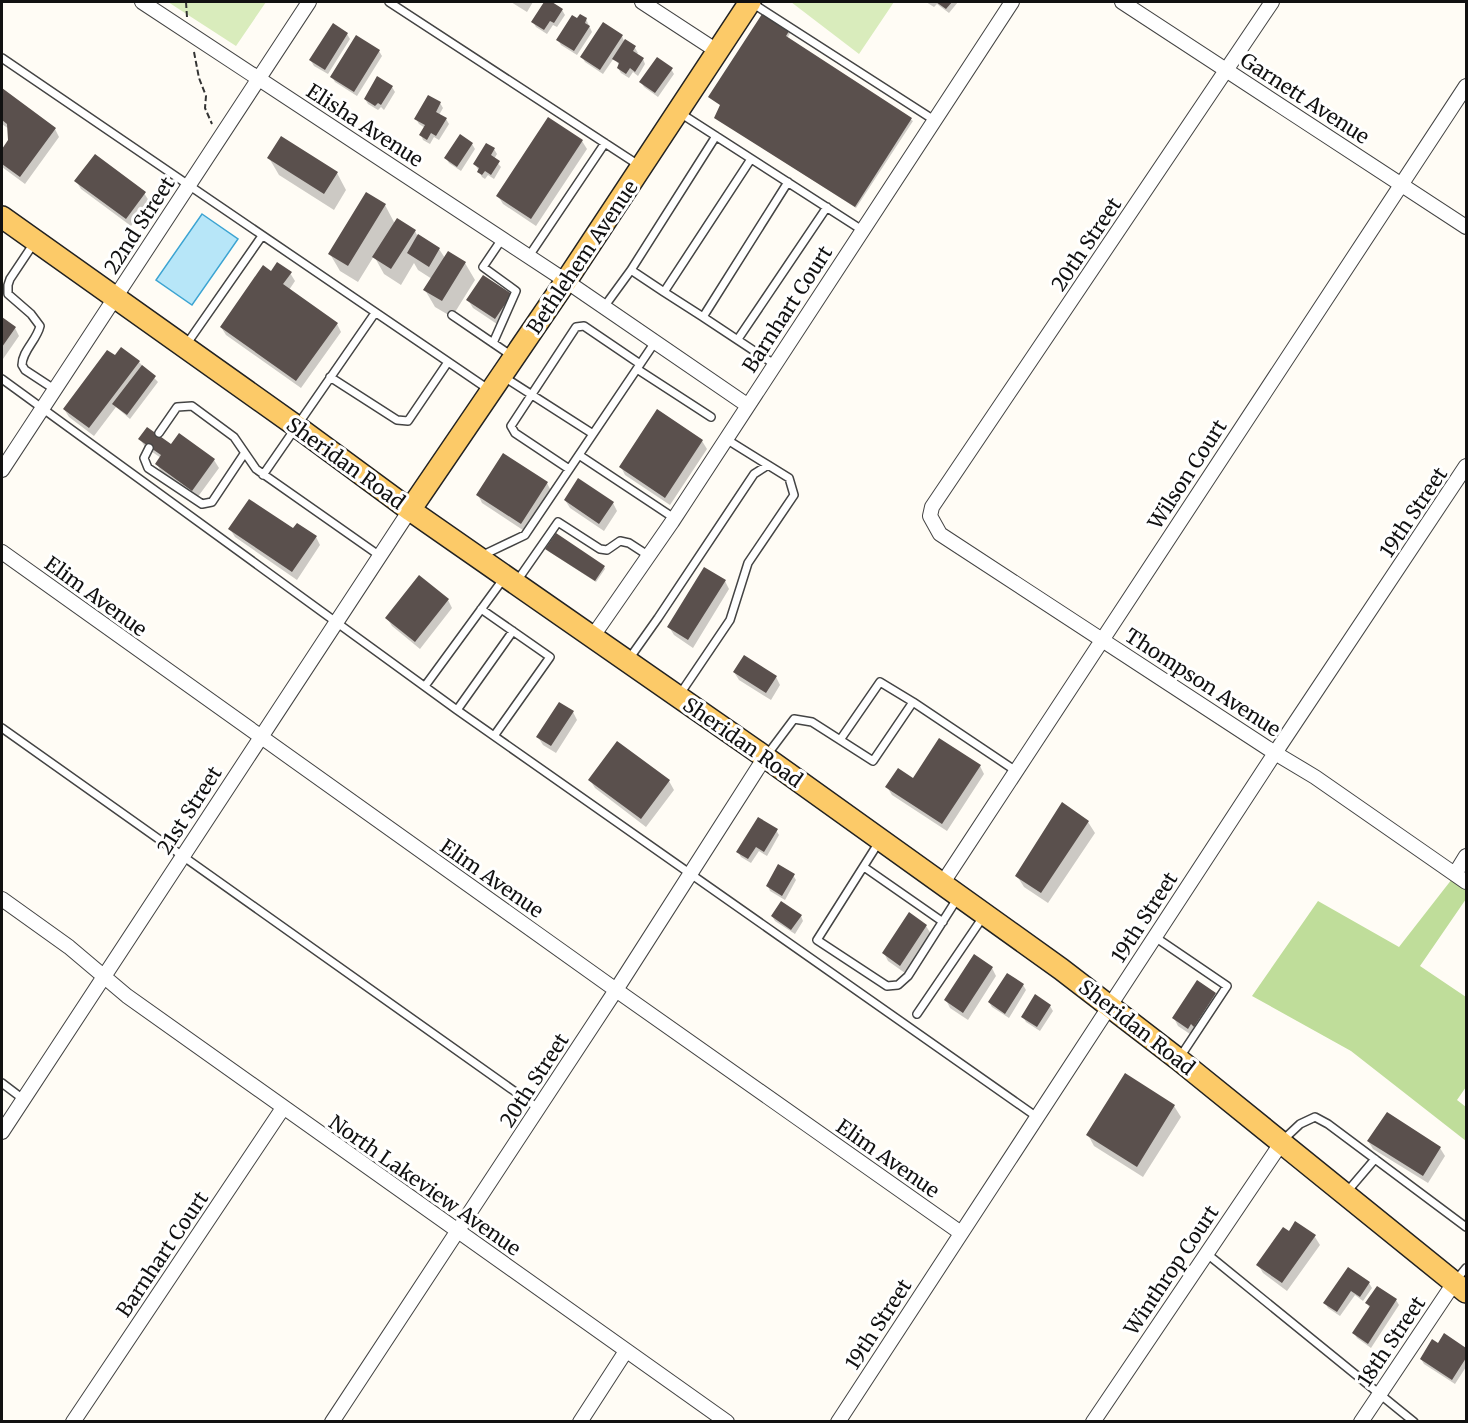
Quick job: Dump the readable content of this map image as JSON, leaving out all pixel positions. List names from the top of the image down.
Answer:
{
  "streets": {
    "main road": ["Bethlehem Avenue", "Sheridan Road"],
    "street": [
      "Garnett Avenue",
      "Elisha Avenue",
      "22nd Street",
      "20th Street",
      "Barnhart Court",
      "Wilson Court",
      "19th Street",
      "Elim Avenue",
      "Thompson Avenue",
      "21st Street",
      "North Lakeview Avenue",
      "Winthrop Court",
      "18th Street"
    ]
  },
  "crossings": [
    ["Garnett Avenue", "20th Street"],
    ["Garnett Avenue", "Wilson Court"],
    ["Elisha Avenue", "22nd Street"],
    ["Elisha Avenue", "Bethlehem Avenue"],
    ["22nd Street", "Sheridan Road"],
    ["20th Street", "Sheridan Road"],
    ["20th Street", "Elim Avenue"],
    ["20th Street", "Thompson Avenue"],
    ["20th Street", "North Lakeview Avenue"],
    ["Bethlehem Avenue", "Sheridan Road"],
    ["Bethlehem Avenue", "21st Street"],
    ["Barnhart Court", "Sheridan Road"],
    ["Barnhart Court", "North Lakeview Avenue"],
    ["Sheridan Road", "Wilson Court"],
    ["Sheridan Road", "19th Street"],
    ["Sheridan Road", "21st Street"],
    ["Sheridan Road", "Winthrop Court"],
    ["Sheridan Road", "18th Street"],
    ["Wilson Court", "Thompson Avenue"],
    ["19th Street", "Elim Avenue"],
    ["19th Street", "Thompson Avenue"],
    ["Elim Avenue", "21st Street"],
    ["21st Street", "North Lakeview Avenue"]
  ]
}
